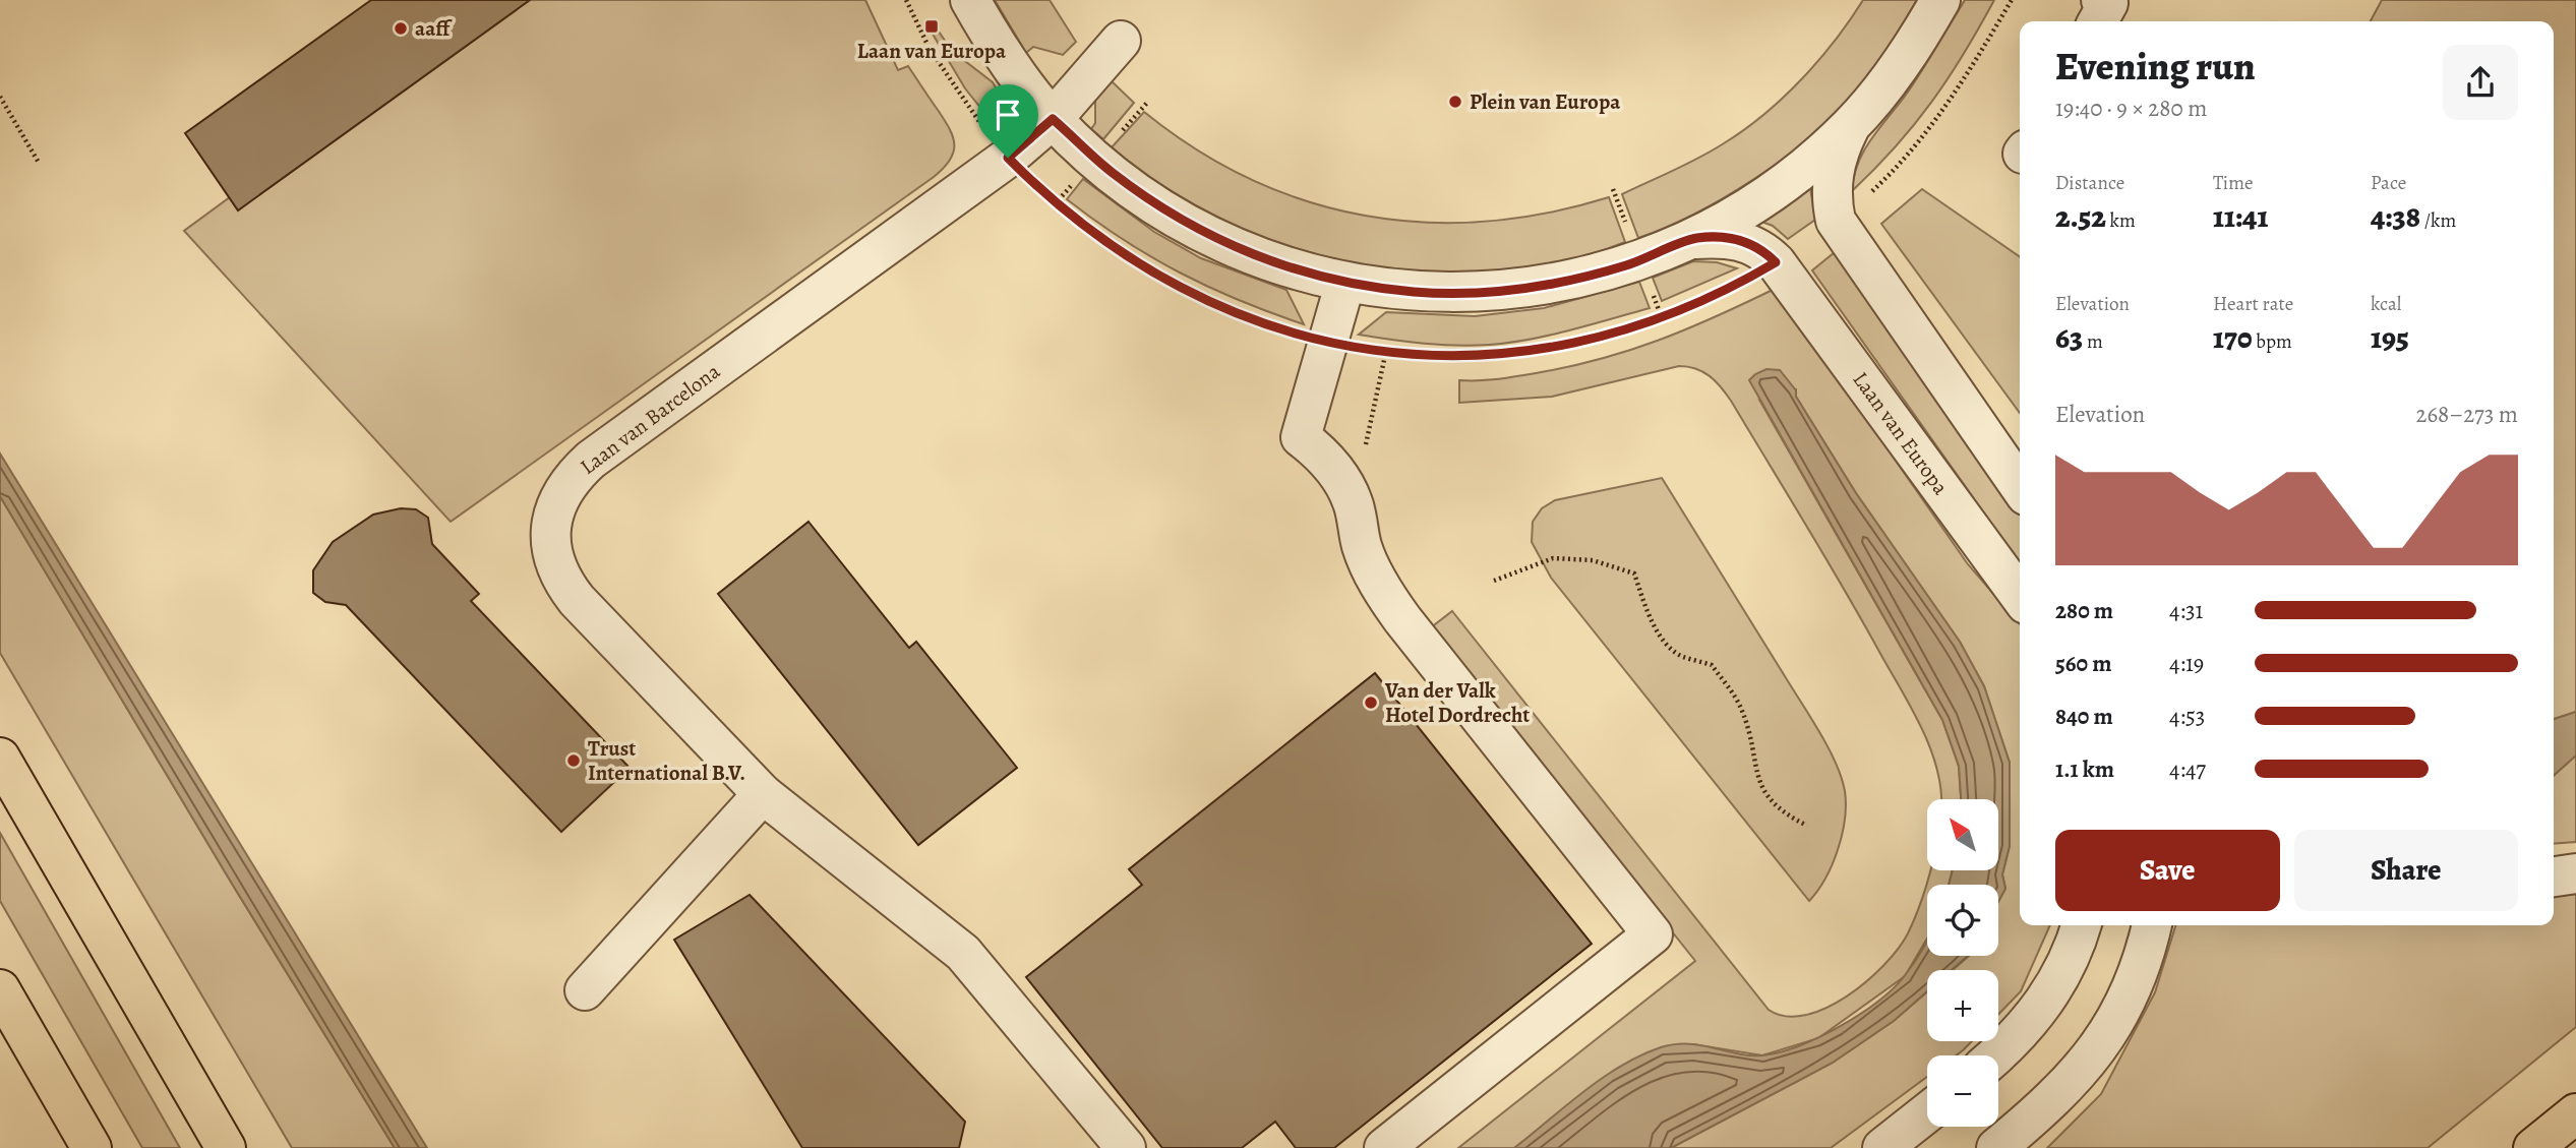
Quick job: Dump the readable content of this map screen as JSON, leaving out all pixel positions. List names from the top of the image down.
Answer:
{
  "streets": {
    "street": ["Laan van Barcelona", "Laan van Europa"]
  },
  "crossings": [
    ["Laan van Barcelona", "Laan van Europa"]
  ],
  "places": {
    "transit": ["Laan van Europa"],
    "other": [
      "aaff",
      "Plein van Europa",
      "Van der Valk Hotel Dordrecht",
      "Trust International B.V."
    ]
  },
  "north": "top left",
  "page": {
    "heading": ["Evening run", "19:40 · 9 × 280 m"],
    "stats": [
      ["Distance", "2.52 km"],
      ["Time", "11:41"],
      ["Pace", "4:38 /km"],
      ["Elevation", "63 m"],
      ["Heart rate", "170 bpm"],
      ["kcal", "195"]
    ],
    "chart": ["Elevation", "268–273 m"],
    "list": [
      {
        "name": "280 m",
        "note": "4:31"
      },
      {
        "name": "560 m",
        "note": "4:19"
      },
      {
        "name": "840 m",
        "note": "4:53"
      },
      {
        "name": "1.1 km",
        "note": "4:47"
      }
    ],
    "map_buttons": ["+", "−"],
    "buttons": ["Save", "Share"]
  }
}
